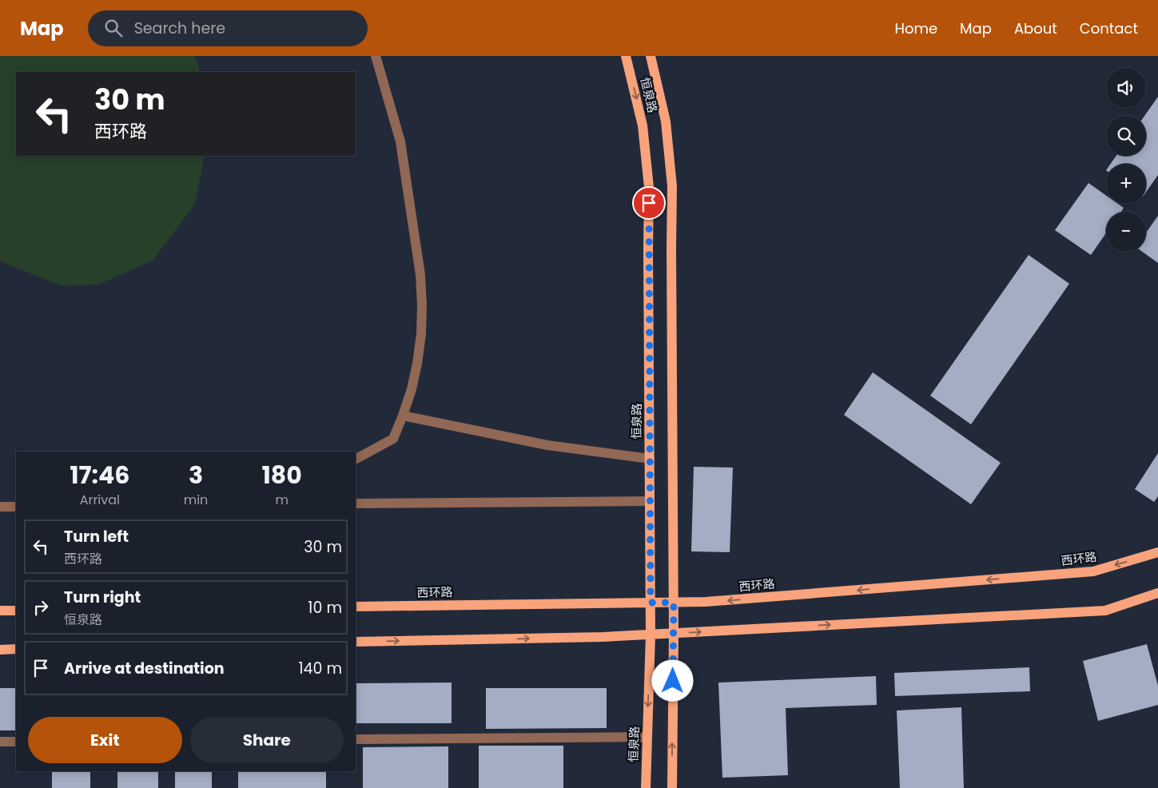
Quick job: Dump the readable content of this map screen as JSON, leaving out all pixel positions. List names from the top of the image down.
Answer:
{
  "streets": {
    "main road": ["恒泉路", "西环路"]
  },
  "crossings": [
    ["恒泉路", "西环路"]
  ],
  "page": {
    "header": "Map",
    "search": "Search here",
    "nav": [
      "Home",
      "Map",
      "About",
      "Contact"
    ],
    "map_buttons": ["+", "−"],
    "turn": ["30 m", "西环路"],
    "eta": [
      "17:46",
      "Arrival",
      "3",
      "min",
      "180",
      "m"
    ],
    "list": [
      {
        "name": "Turn left",
        "note": "西环路",
        "value": "30 m"
      },
      {
        "name": "Turn right",
        "note": "恒泉路",
        "value": "10 m"
      },
      {
        "name": "Arrive at destination",
        "value": "140 m"
      }
    ],
    "buttons": ["Exit", "Share"]
  }
}
